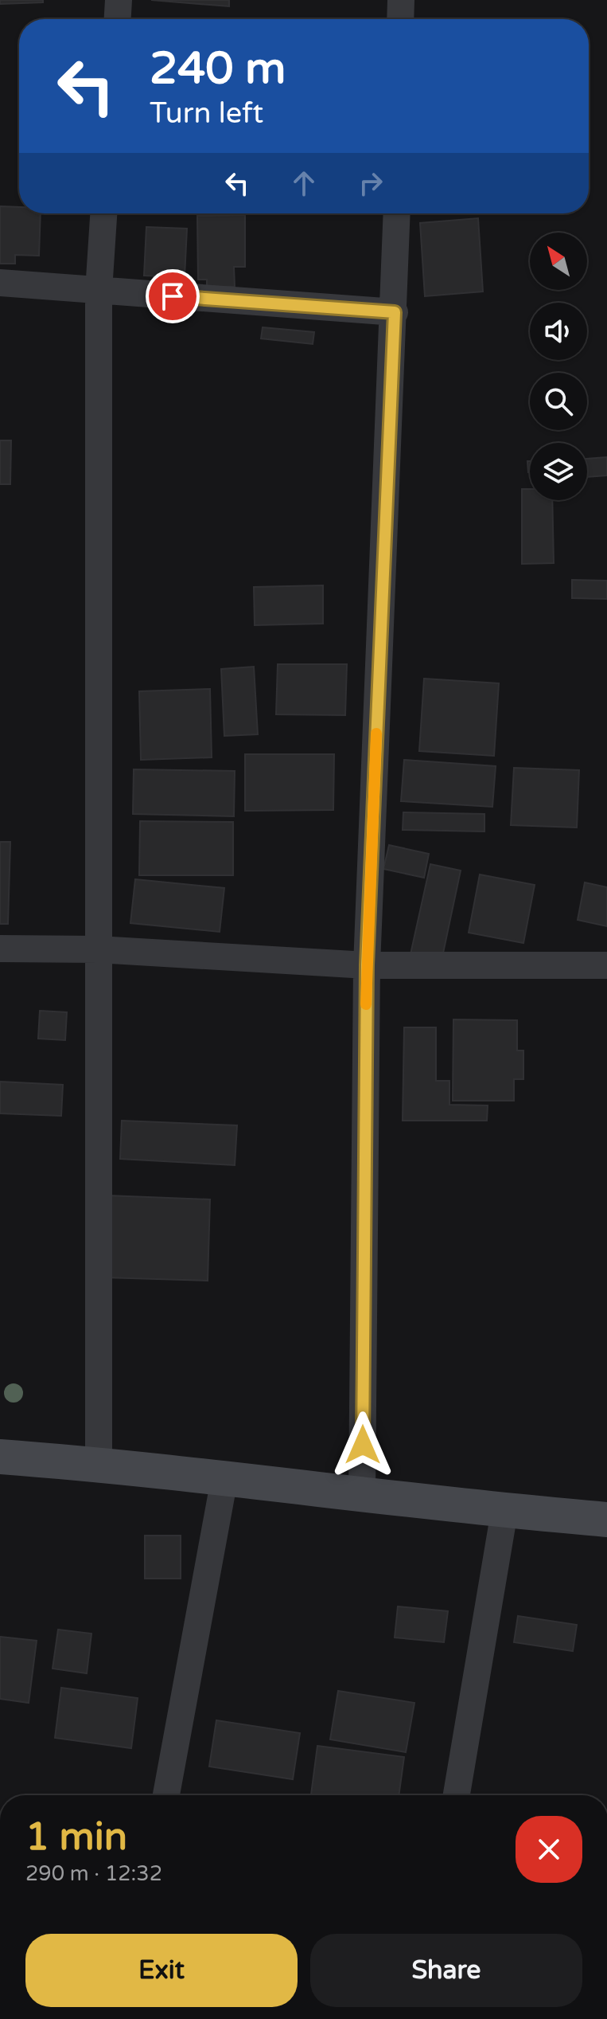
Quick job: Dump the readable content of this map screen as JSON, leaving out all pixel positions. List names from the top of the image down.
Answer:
{
  "north": "top left",
  "page": {
    "turn": ["240 m", "Turn left"],
    "heading": ["1 min", "290 m · 12:32"],
    "buttons": ["Exit", "Share"]
  }
}
